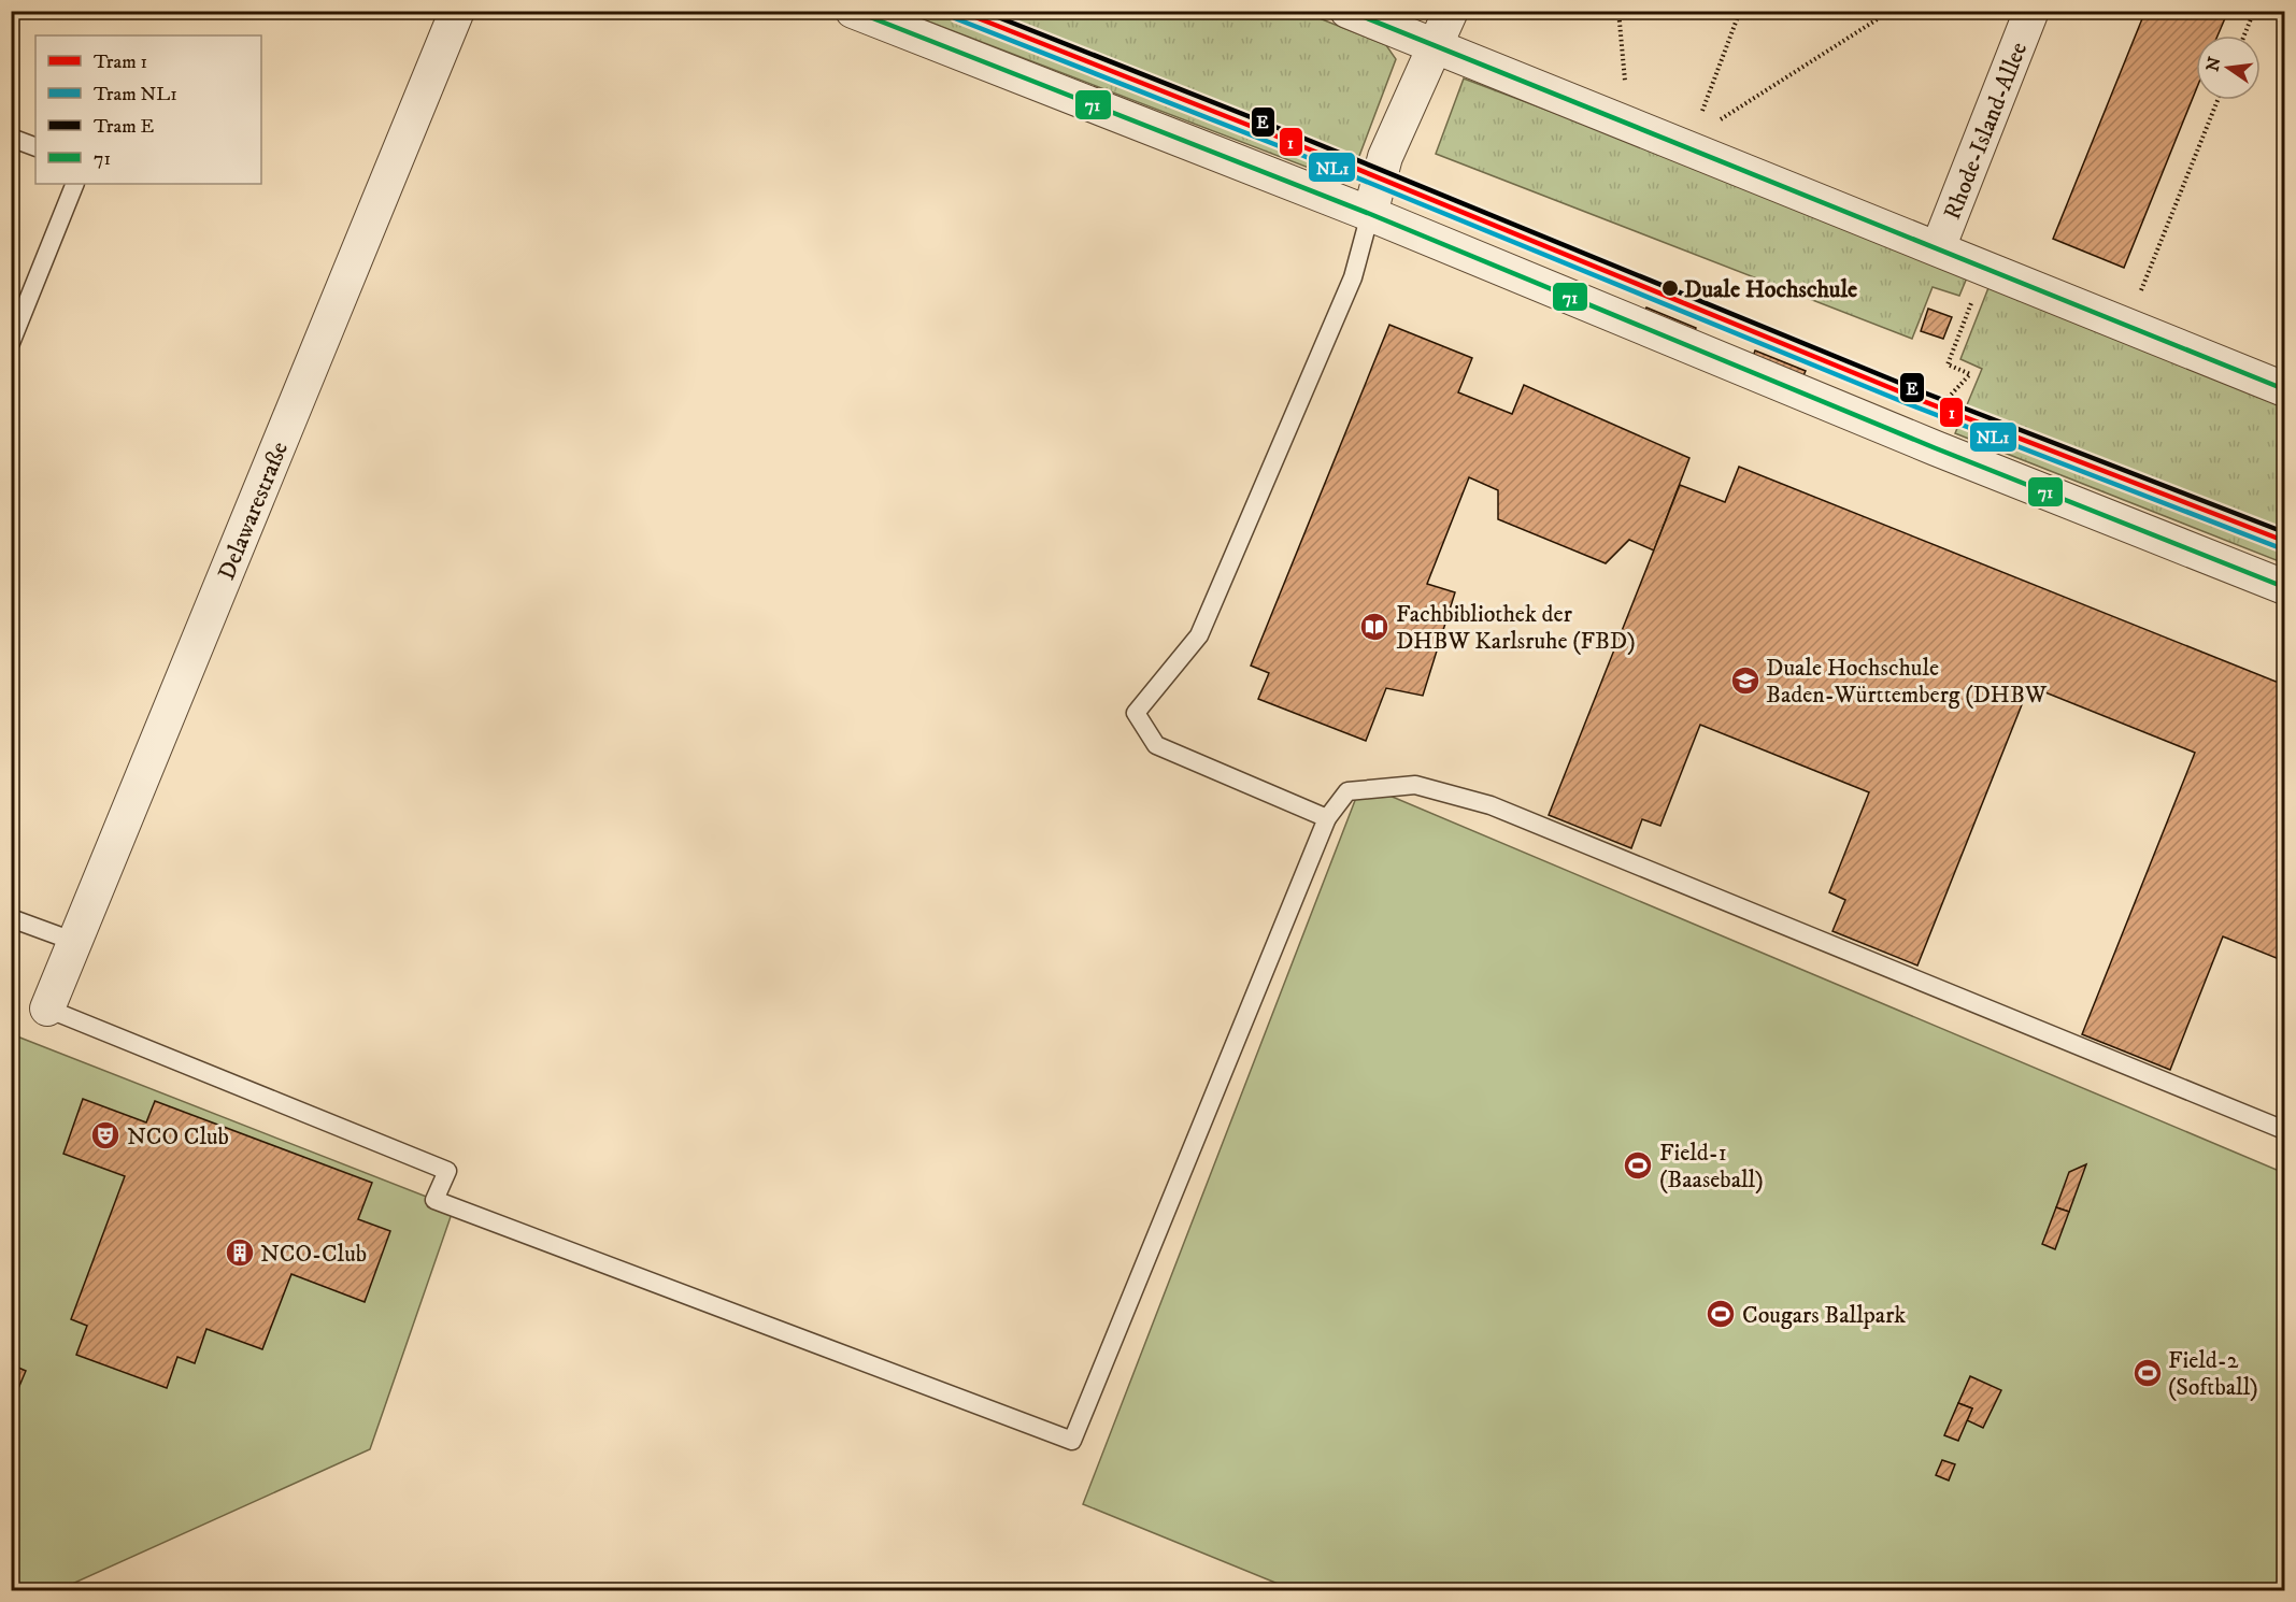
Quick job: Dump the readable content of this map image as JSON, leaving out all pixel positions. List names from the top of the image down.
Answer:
{
  "streets": {
    "street": ["Rhode-Island-Allee", "Delawarestraße"]
  },
  "places": {
    "other": ["Duale Hochschule"],
    "library": ["Fachbibliothek der DHBW Karlsruhe (FBD)"],
    "school or university": ["Duale Hochschule Baden-Württemberg (DHBW"],
    "theatre": ["NCO Club"],
    "sports": ["Field-1 (Baaseball)", "Cougars Ballpark", "Field-2 (Softball)"],
    "building": ["NCO-Club"]
  },
  "lines": [
    "tram line 1",
    "tram line E",
    "transit line 71",
    "tram line NL1"
  ],
  "legend": [
    "Tram 1",
    "Tram NL1",
    "Tram E",
    "71"
  ],
  "north": "left"
}
